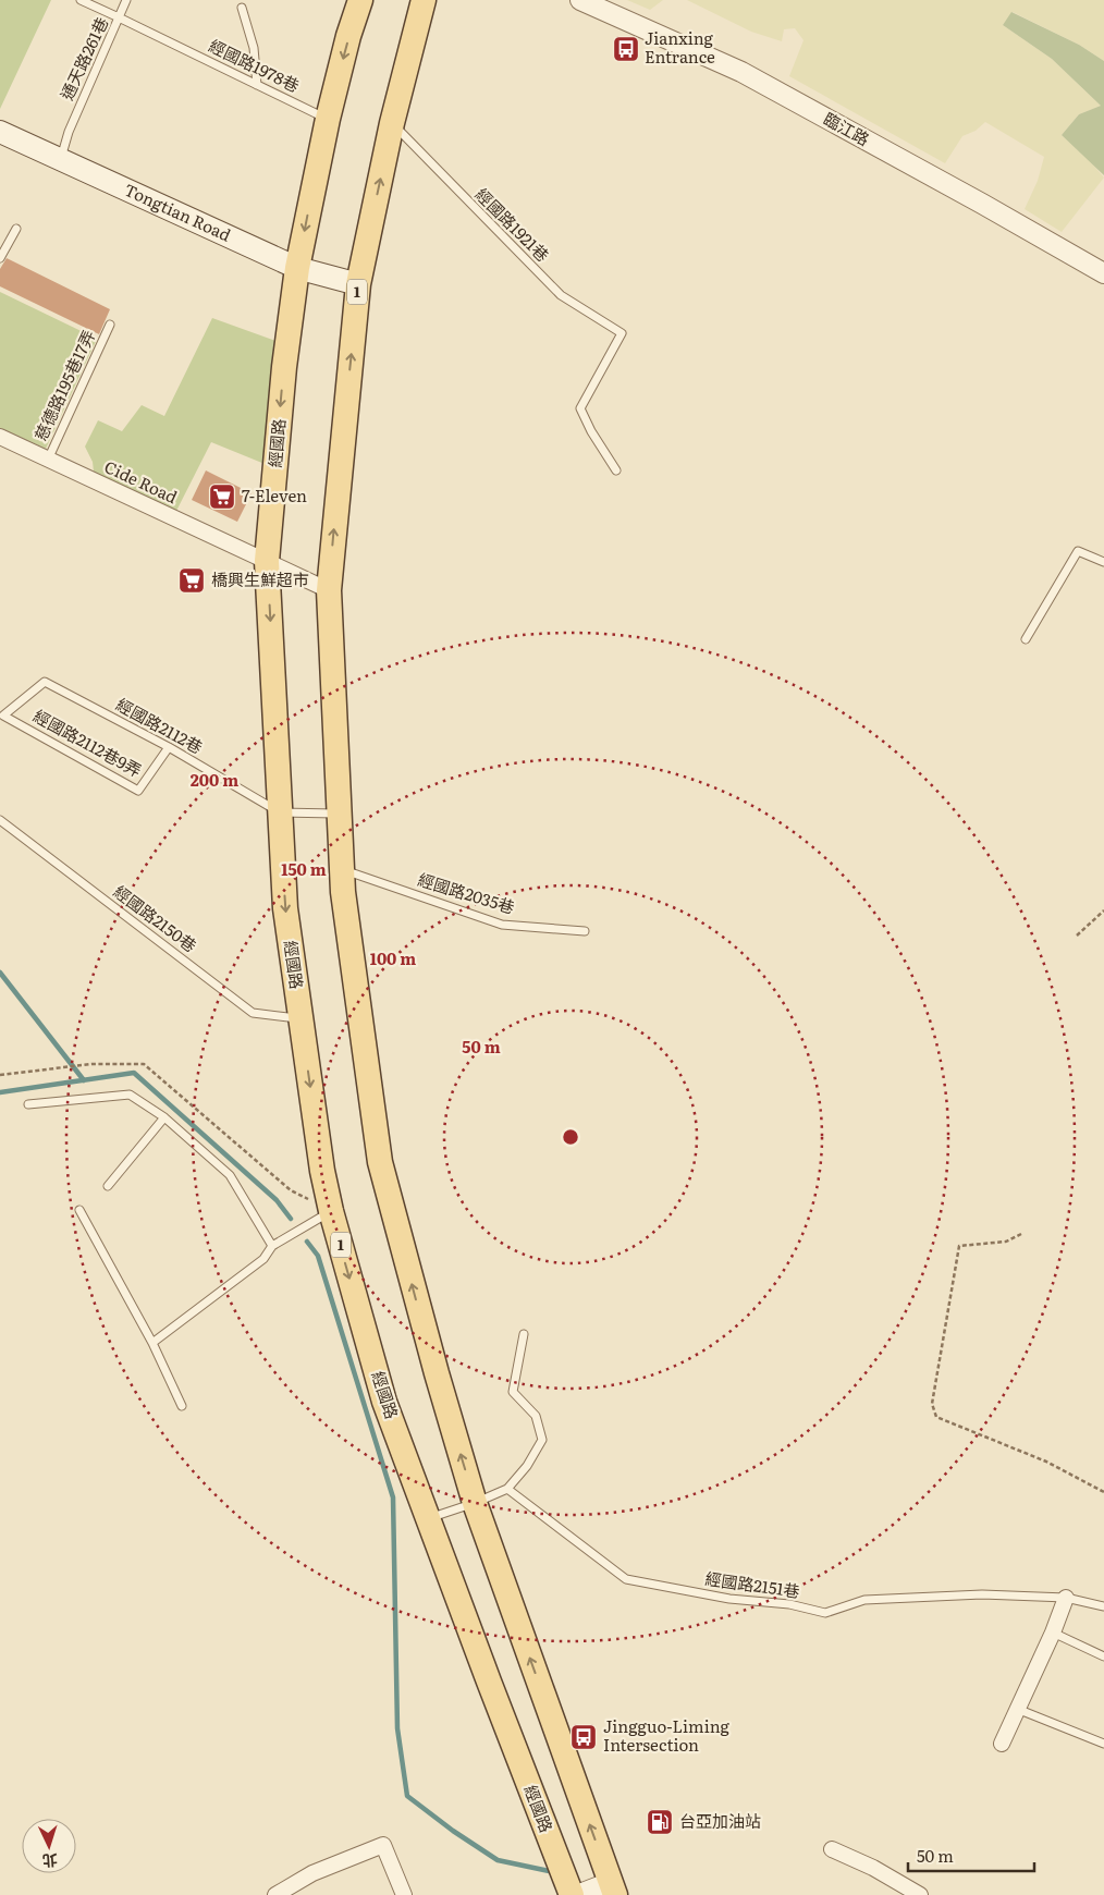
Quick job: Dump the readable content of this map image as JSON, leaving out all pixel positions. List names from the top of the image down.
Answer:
{
  "streets": {
    "main road": ["Tongtian Road", "1", "經國路"],
    "street": ["臨江路", "Cide Road"],
    "lane": [
      "通天路261巷",
      "經國路1978巷",
      "經國路1921巷",
      "慈德路195巷17弄",
      "經國路2112巷",
      "經國路2112巷9弄",
      "經國路2035巷",
      "經國路2150巷",
      "經國路2151巷"
    ]
  },
  "crossings": [
    ["通天路261巷", "經國路1978巷"],
    ["通天路261巷", "Tongtian Road"],
    ["經國路1978巷", "經國路"],
    ["Tongtian Road", "1"],
    ["Tongtian Road", "經國路"],
    ["經國路1921巷", "1"],
    ["1", "Cide Road"],
    ["1", "經國路2112巷"],
    ["1", "經國路2035巷"],
    ["慈德路195巷17弄", "Cide Road"],
    ["經國路", "Cide Road"],
    ["經國路", "經國路2112巷"],
    ["經國路", "經國路2150巷"],
    ["經國路2112巷", "經國路2112巷9弄"]
  ],
  "places": {
    "bus stop": ["Jianxing Entrance", "Jingguo-Liming Intersection"],
    "supermarket": ["7-Eleven", "橋興生鮮超市"],
    "fuel station": ["台亞加油站"]
  },
  "scale_bar": "50 m",
  "north": "bottom",
  "rings": [
    "200 m",
    "150 m",
    "100 m",
    "50 m"
  ]
}
